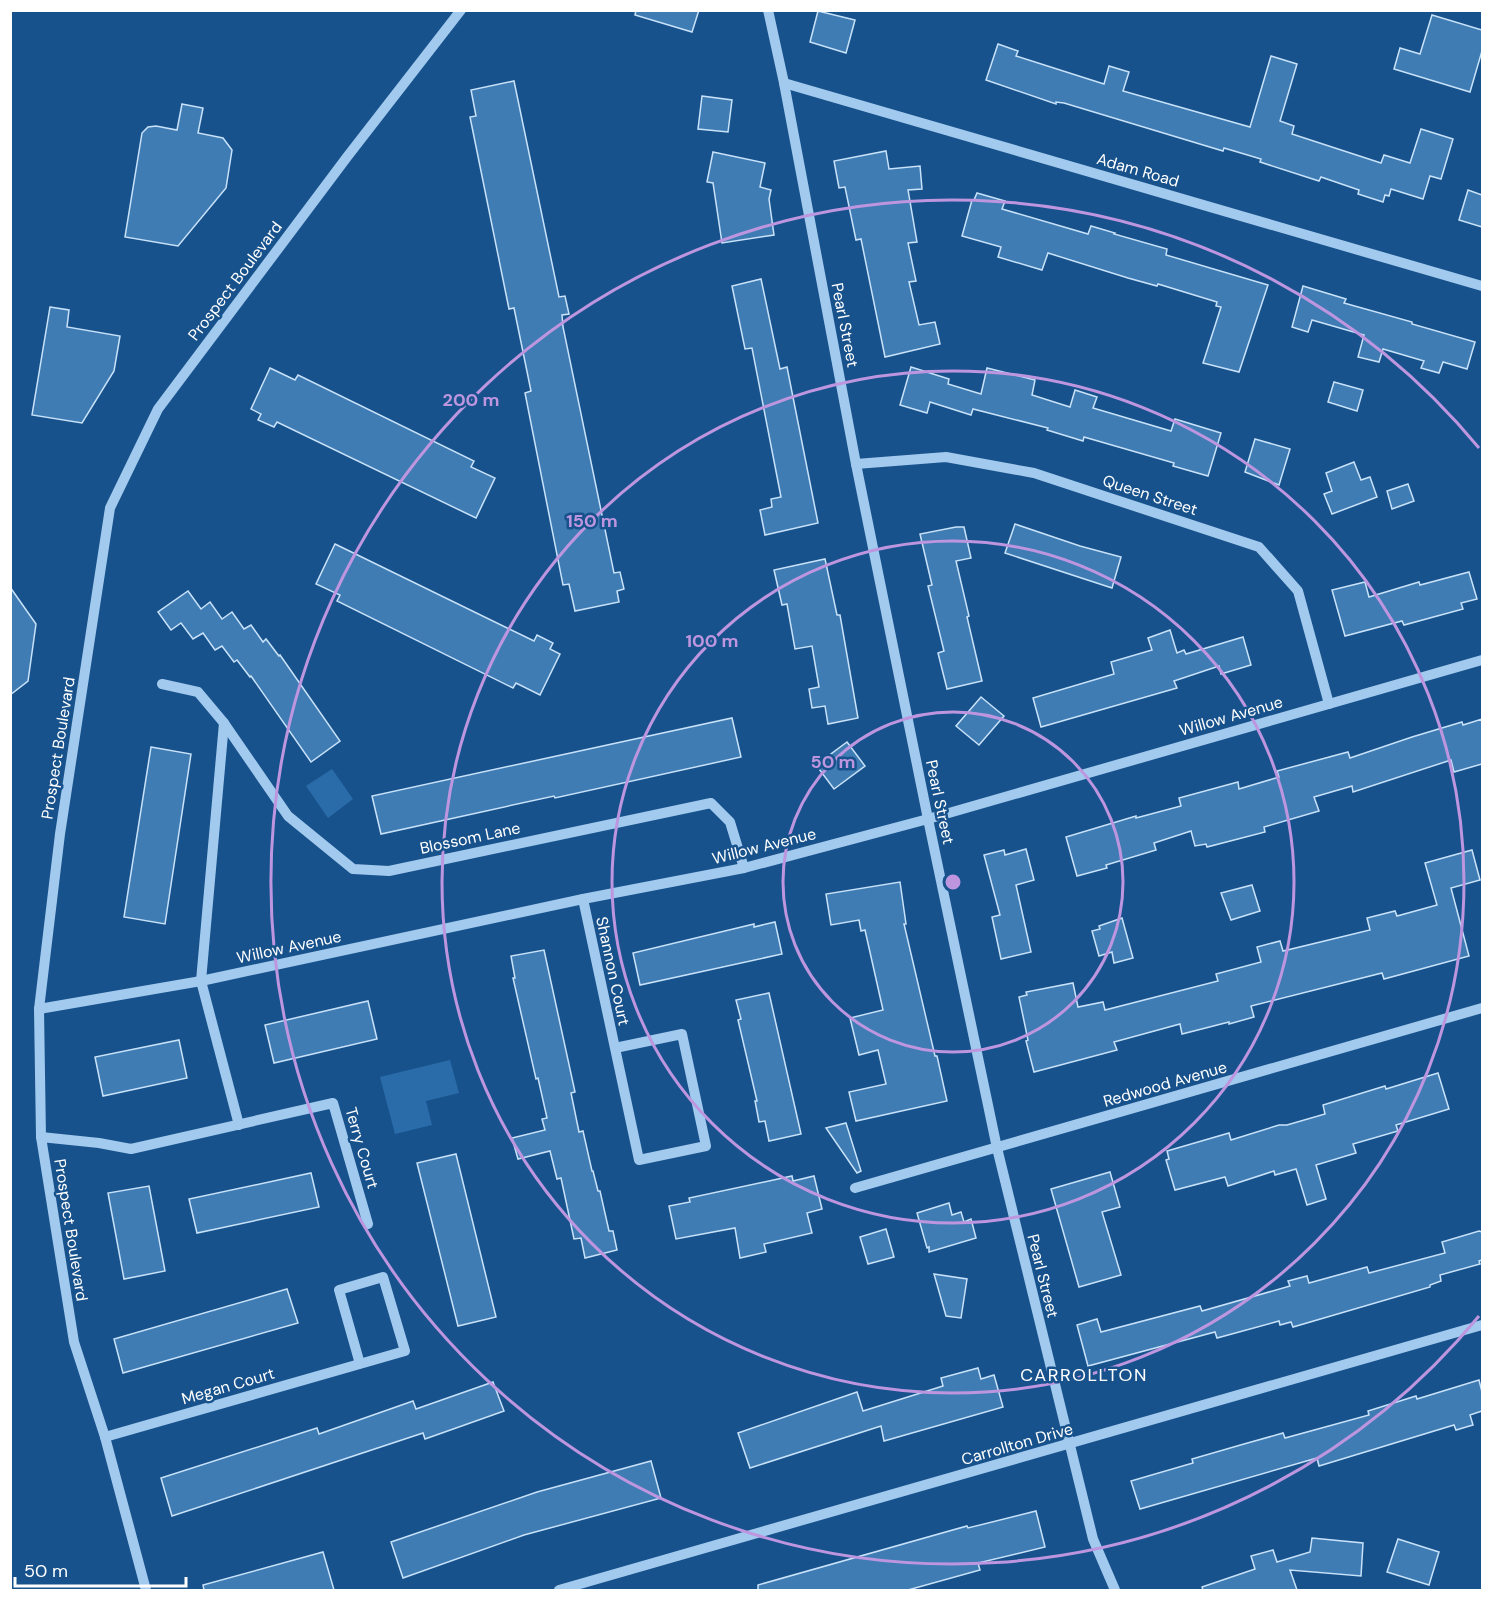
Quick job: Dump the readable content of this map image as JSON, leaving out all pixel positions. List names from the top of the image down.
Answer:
{
  "streets": {
    "street": [
      "Adam Road",
      "Prospect Boulevard",
      "Pearl Street",
      "Queen Street",
      "Willow Avenue",
      "Blossom Lane",
      "Shannon Court",
      "Redwood Avenue",
      "Terry Court",
      "Megan Court",
      "Carrollton Drive"
    ]
  },
  "crossings": [
    ["Adam Road", "Pearl Street"],
    ["Prospect Boulevard", "Willow Avenue"],
    ["Prospect Boulevard", "Terry Court"],
    ["Prospect Boulevard", "Megan Court"],
    ["Pearl Street", "Queen Street"],
    ["Pearl Street", "Willow Avenue"],
    ["Pearl Street", "Redwood Avenue"],
    ["Pearl Street", "Carrollton Drive"],
    ["Queen Street", "Willow Avenue"],
    ["Willow Avenue", "Blossom Lane"],
    ["Willow Avenue", "Shannon Court"]
  ],
  "districts": ["CARROLLTON"],
  "scale_bar": "50 m",
  "rings": [
    "200 m",
    "150 m",
    "100 m",
    "50 m"
  ]
}
